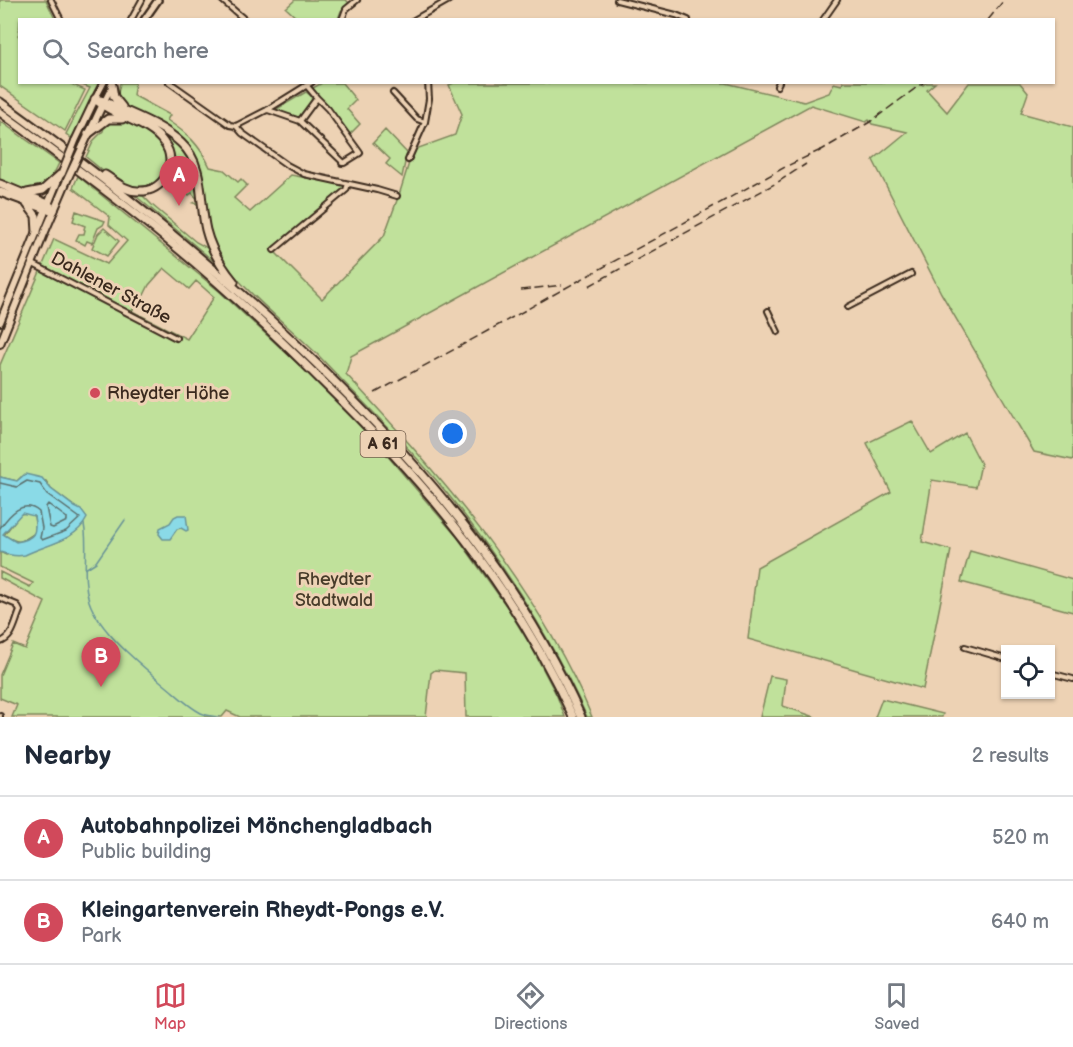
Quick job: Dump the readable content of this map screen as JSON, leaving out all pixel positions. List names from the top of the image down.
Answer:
{
  "streets": {
    "highway": ["A 61"],
    "main road": ["Dahlener Straße"]
  },
  "parks": ["Rheydter Stadtwald"],
  "places": ["Rheydter Höhe"],
  "page": {
    "search": "Search here",
    "pins": ["A", "B"],
    "heading": ["Nearby", "2 results"],
    "list": [
      {
        "mark": "A",
        "name": "Autobahnpolizei Mönchengladbach",
        "note": "Public building",
        "value": "520 m"
      },
      {
        "mark": "B",
        "name": "Kleingartenverein Rheydt-Pongs e.V.",
        "note": "Park",
        "value": "640 m"
      }
    ],
    "nav": ["Map", "Directions", "Saved"]
  }
}
